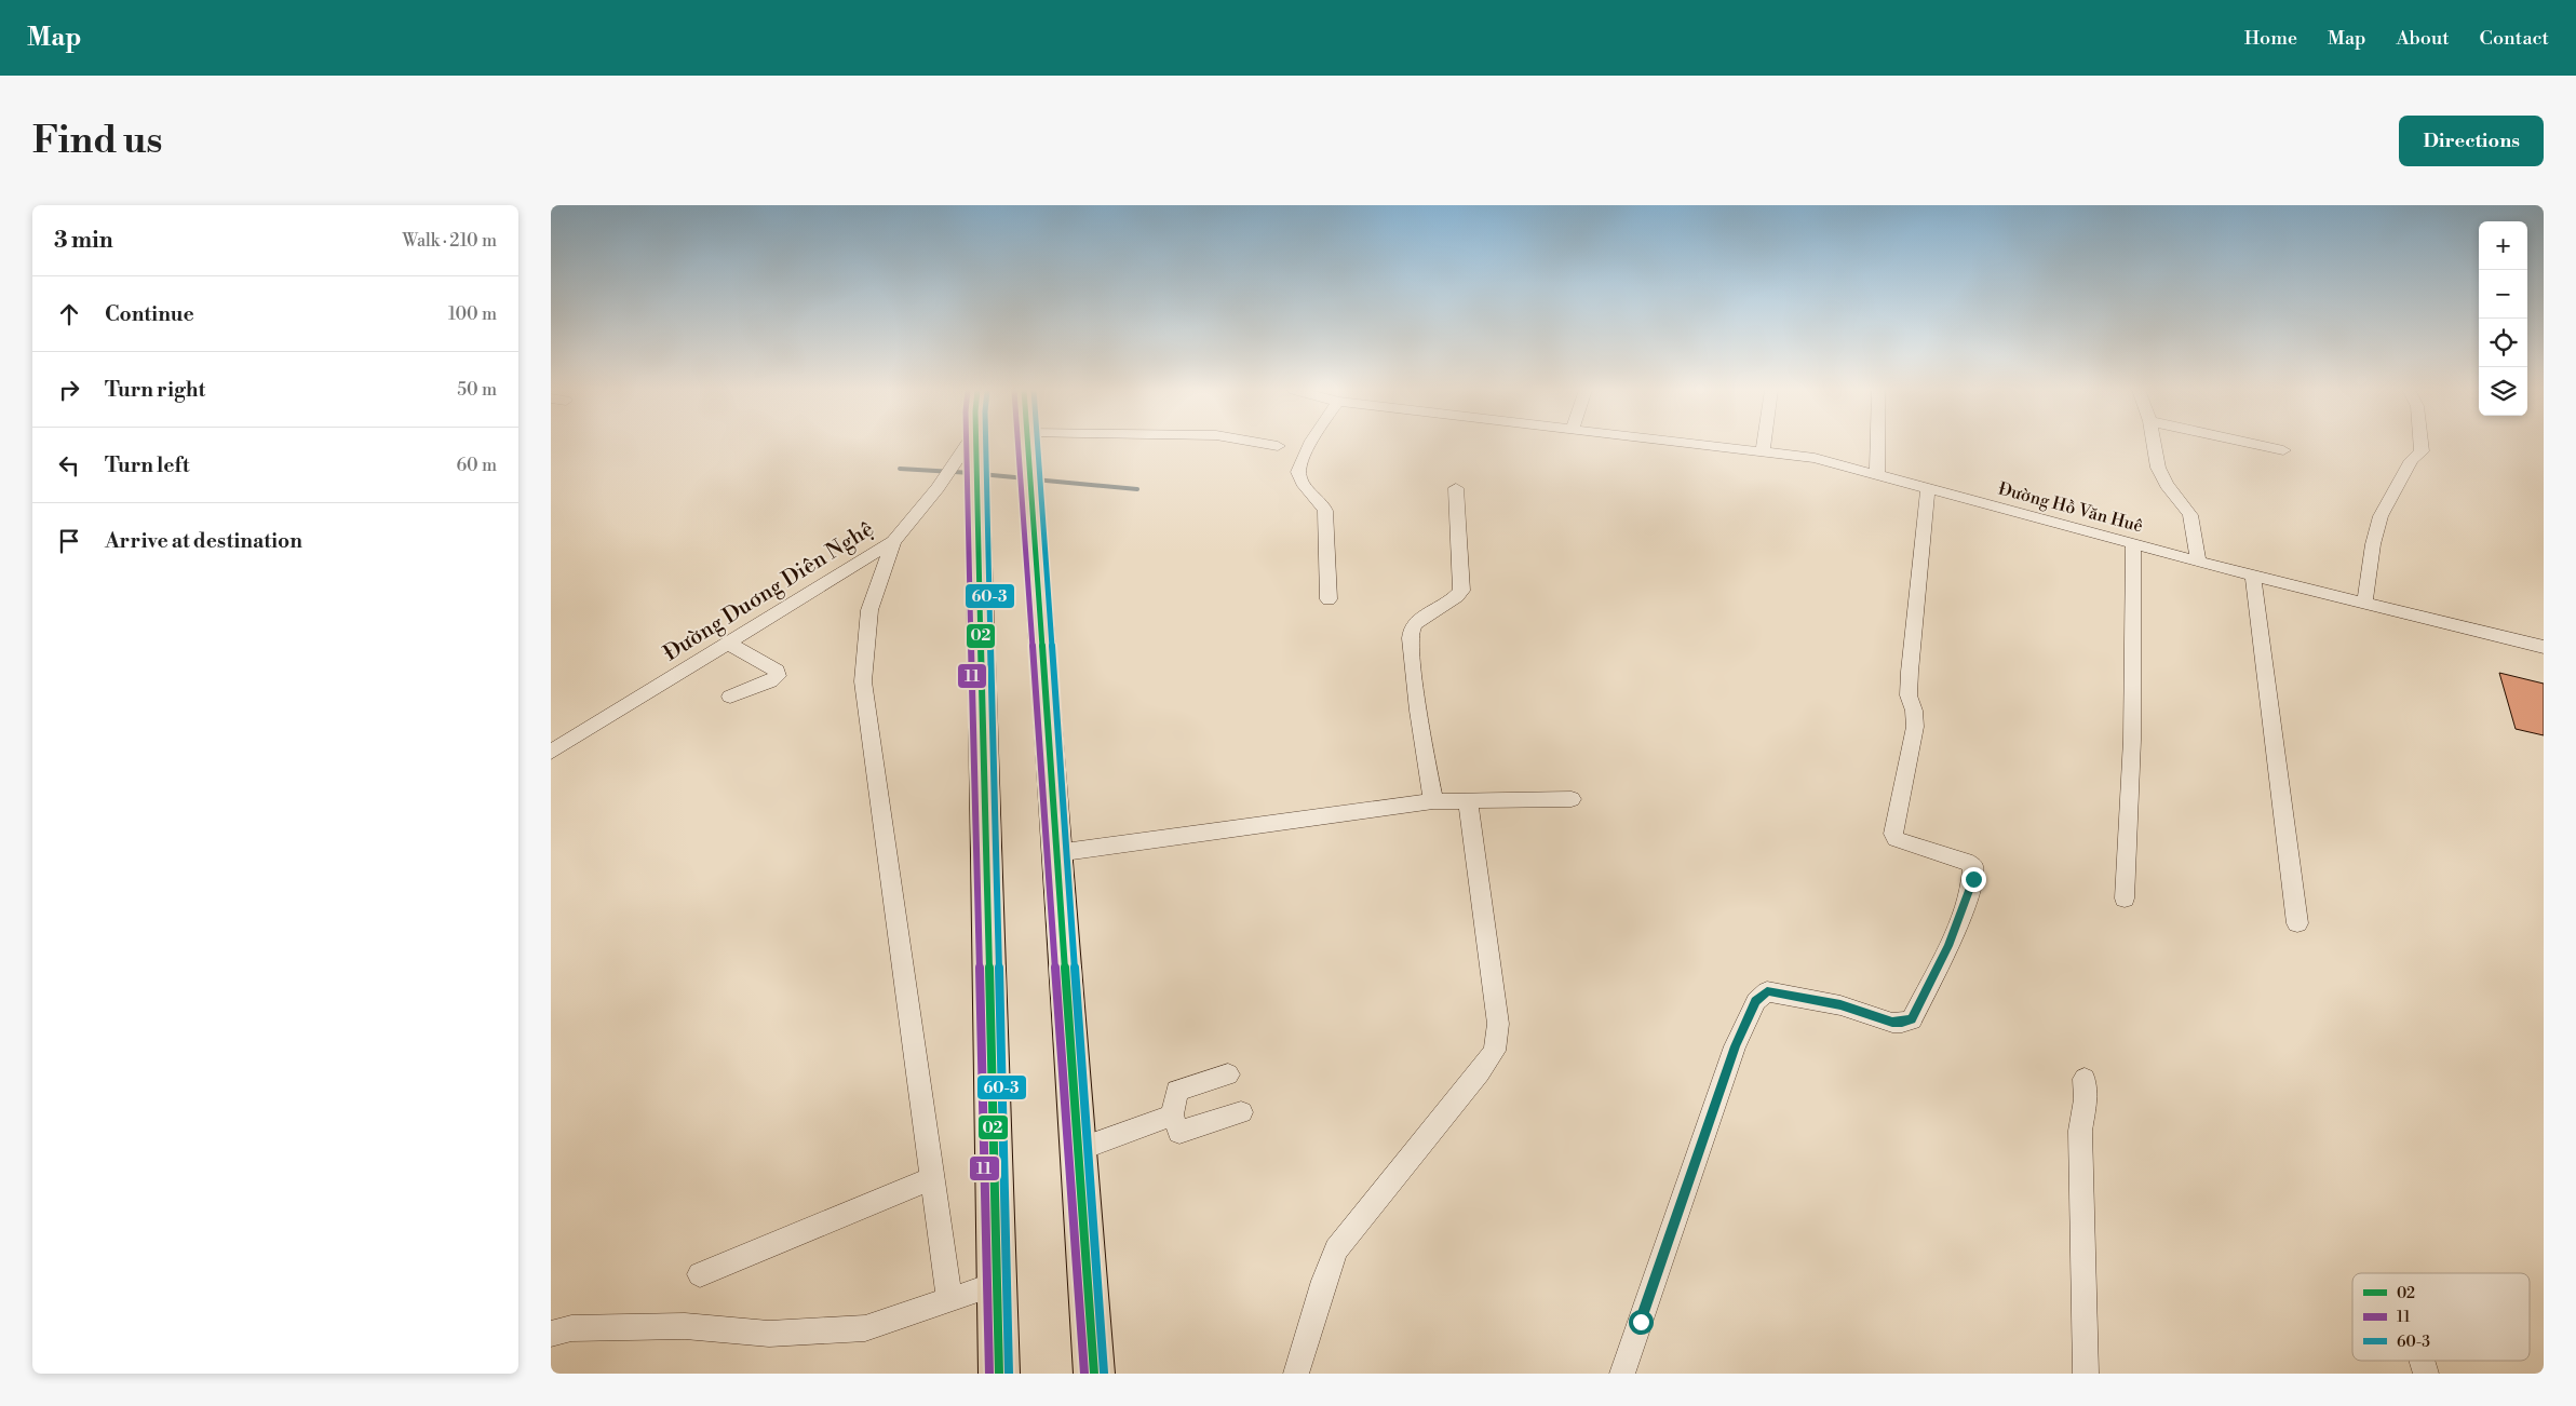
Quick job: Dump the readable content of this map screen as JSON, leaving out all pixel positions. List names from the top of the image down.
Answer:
{
  "streets": {
    "street": ["Đường Hồ Văn Huê", "Đường Duơng Diên Nghệ"]
  },
  "lines": ["transit line 02", "transit line 11", "transit line 60-3"],
  "legend": ["02", "11", "60-3"],
  "page": {
    "header": "Map",
    "nav": [
      "Home",
      "Map",
      "About",
      "Contact"
    ],
    "buttons": "Directions",
    "title": "Find us",
    "heading": ["3 min", "Walk · 210 m"],
    "map_buttons": ["+", "−"],
    "list": [
      ["Continue", "100 m"],
      ["Turn right", "50 m"],
      ["Turn left", "60 m"],
      "Arrive at destination"
    ]
  }
}
